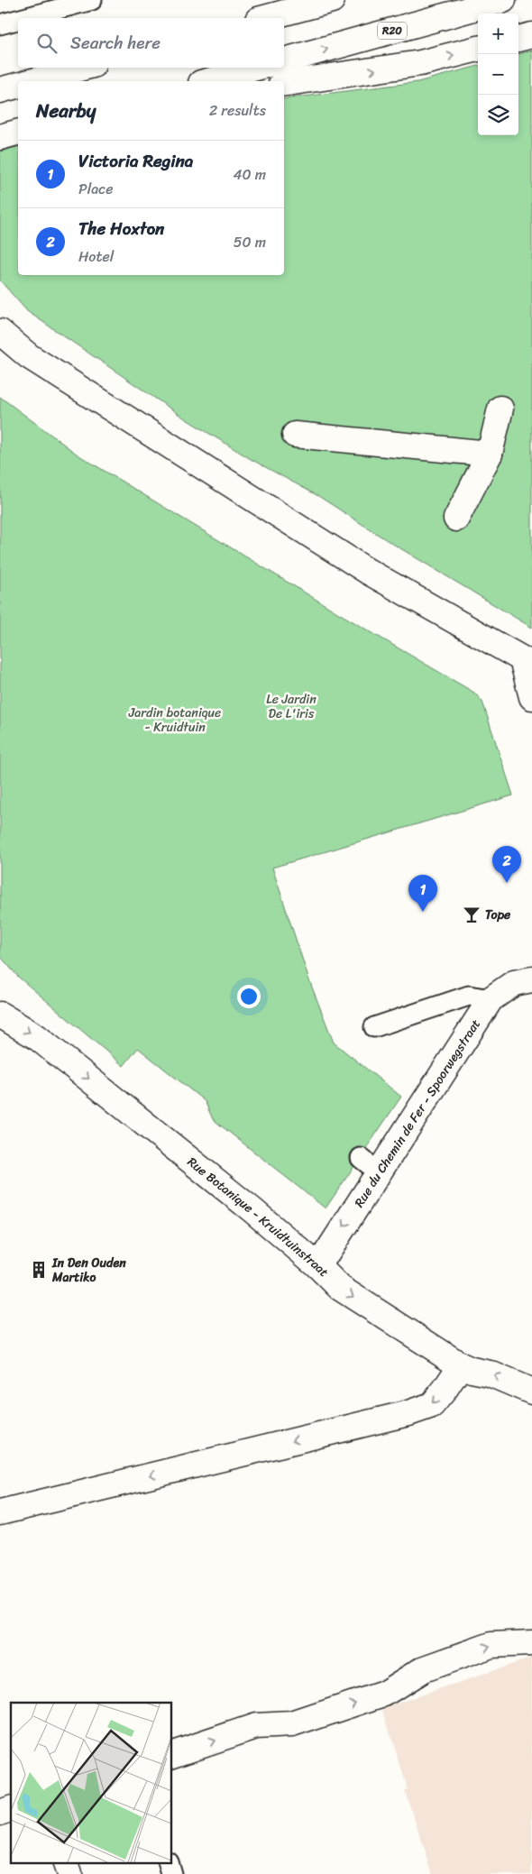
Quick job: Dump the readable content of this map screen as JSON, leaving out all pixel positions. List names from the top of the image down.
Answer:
{
  "streets": {
    "main road": ["R20", "Rue du Chemin de Fer - Spoorwegstraat", "Rue Botanique - Kruidtuinstraat"]
  },
  "crossings": [
    ["Rue du Chemin de Fer - Spoorwegstraat", "Rue Botanique - Kruidtuinstraat"]
  ],
  "one_way": ["Rue du Chemin de Fer - Spoorwegstraat"],
  "parks": ["Le Jardin De L'iris", "Jardin botanique - Kruidtuin"],
  "places": {
    "bar": ["Tope"],
    "building": ["In Den Ouden Martiko"]
  },
  "page": {
    "map_buttons": ["+", "−"],
    "search": "Search here",
    "heading": ["Nearby", "2 results"],
    "list": [
      {
        "mark": "1",
        "name": "Victoria Regina",
        "note": "Place",
        "value": "40 m"
      },
      {
        "mark": "2",
        "name": "The Hoxton",
        "note": "Hotel",
        "value": "50 m"
      }
    ],
    "pins": ["2", "1"]
  }
}
